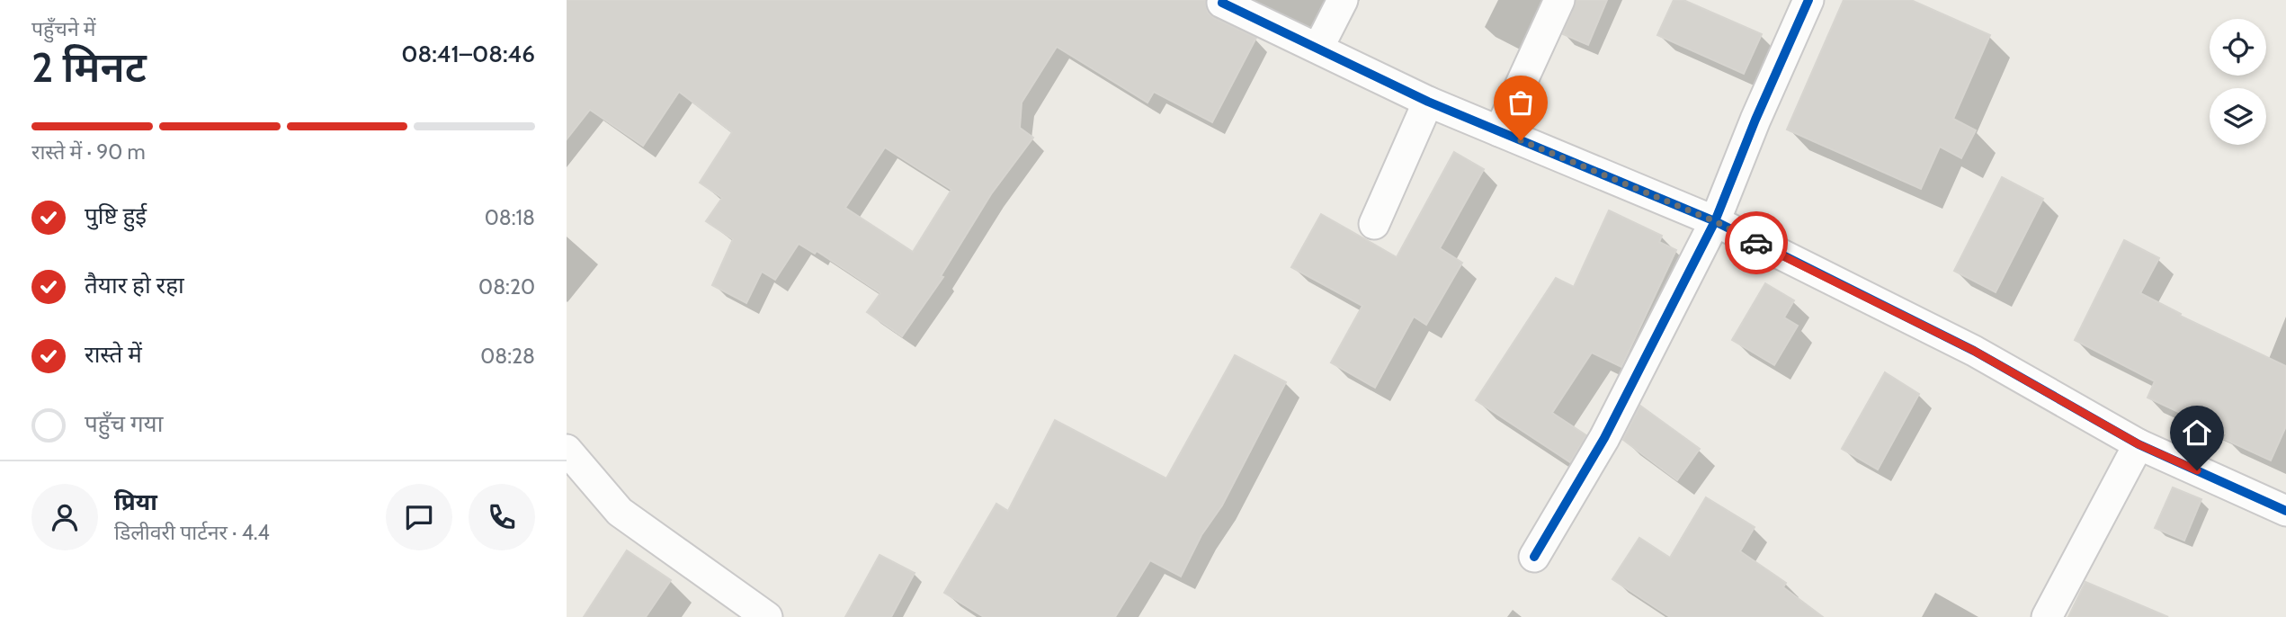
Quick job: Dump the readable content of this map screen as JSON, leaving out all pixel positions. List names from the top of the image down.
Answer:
{
  "page": {
    "heading": ["2 मिनट", "पहुँचने में", "08:41–08:46"],
    "panel": ["प्रिया", "डिलीवरी पार्टनर · 4.4"],
    "bar": "रास्ते में · 90 m",
    "list": [
      ["पुष्टि हुई", "08:18"],
      ["तैयार हो रहा", "08:20"],
      ["रास्ते में", "08:28"],
      "पहुँच गया"
    ]
  }
}
